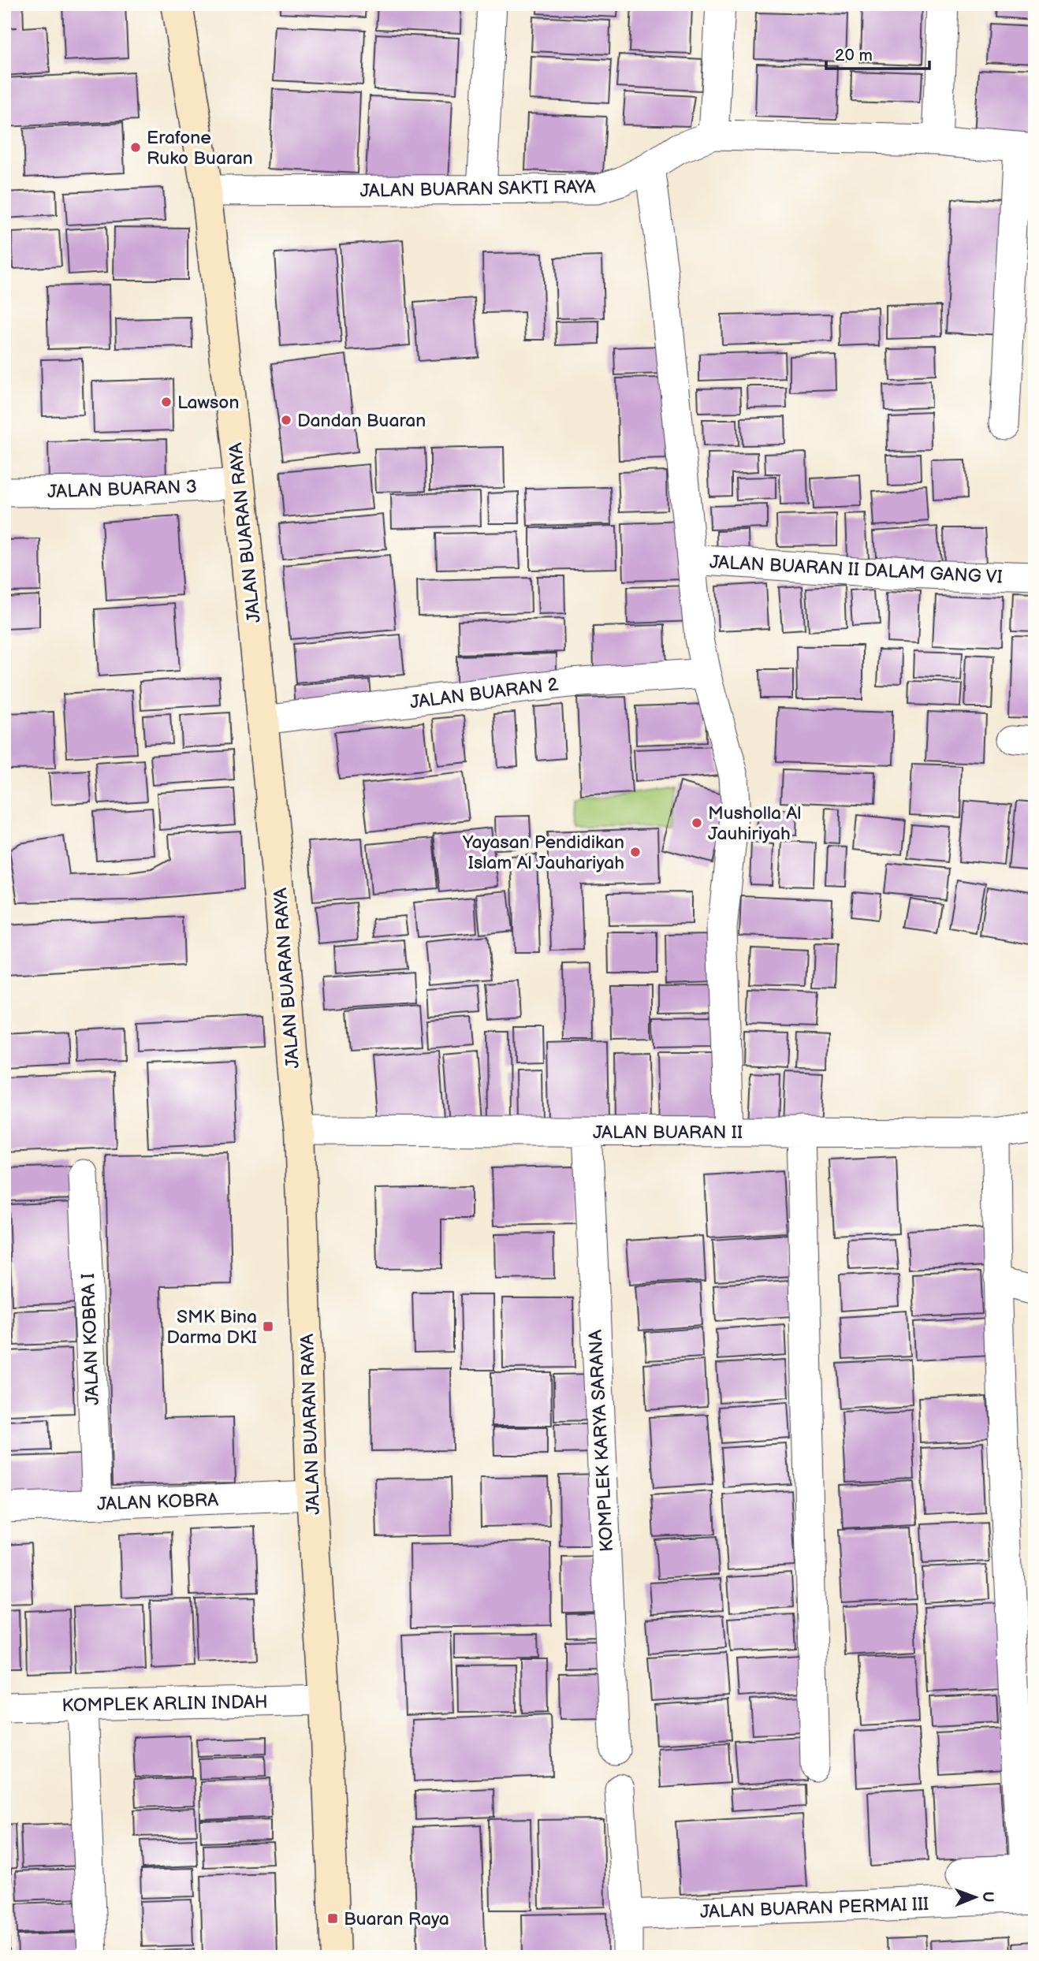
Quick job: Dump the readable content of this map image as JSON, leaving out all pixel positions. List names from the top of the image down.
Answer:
{
  "streets": {
    "street": [
      "JALAN BUARAN SAKTI RAYA",
      "JALAN BUARAN 3",
      "JALAN BUARAN RAYA",
      "JALAN BUARAN II DALAM GANG VI",
      "JALAN BUARAN 2",
      "JALAN BUARAN II",
      "JALAN KOBRA I",
      "KOMPLEK KARYA SARANA",
      "JALAN KOBRA",
      "KOMPLEK ARLIN INDAH",
      "JALAN BUARAN PERMAI III"
    ]
  },
  "crossings": [
    ["JALAN BUARAN SAKTI RAYA", "JALAN BUARAN RAYA"],
    ["JALAN BUARAN 3", "JALAN BUARAN RAYA"],
    ["JALAN BUARAN RAYA", "JALAN BUARAN 2"],
    ["JALAN BUARAN RAYA", "JALAN BUARAN II"],
    ["JALAN BUARAN RAYA", "JALAN KOBRA"],
    ["JALAN BUARAN RAYA", "KOMPLEK ARLIN INDAH"],
    ["JALAN BUARAN II DALAM GANG VI", "JALAN BUARAN 2"],
    ["JALAN BUARAN II DALAM GANG VI", "JALAN BUARAN II"],
    ["JALAN BUARAN II", "KOMPLEK KARYA SARANA"],
    ["JALAN KOBRA I", "JALAN KOBRA"]
  ],
  "places": {
    "other": [
      "Erafone Ruko Buaran",
      "Lawson",
      "Dandan Buaran",
      "Musholla Al Jauhiriyah",
      "Yayasan Pendidikan Islam Al Jauhariyah"
    ],
    "transit": ["SMK Bina Darma DKI", "Buaran Raya"]
  },
  "scale_bar": "20 m",
  "north": "right"
}
